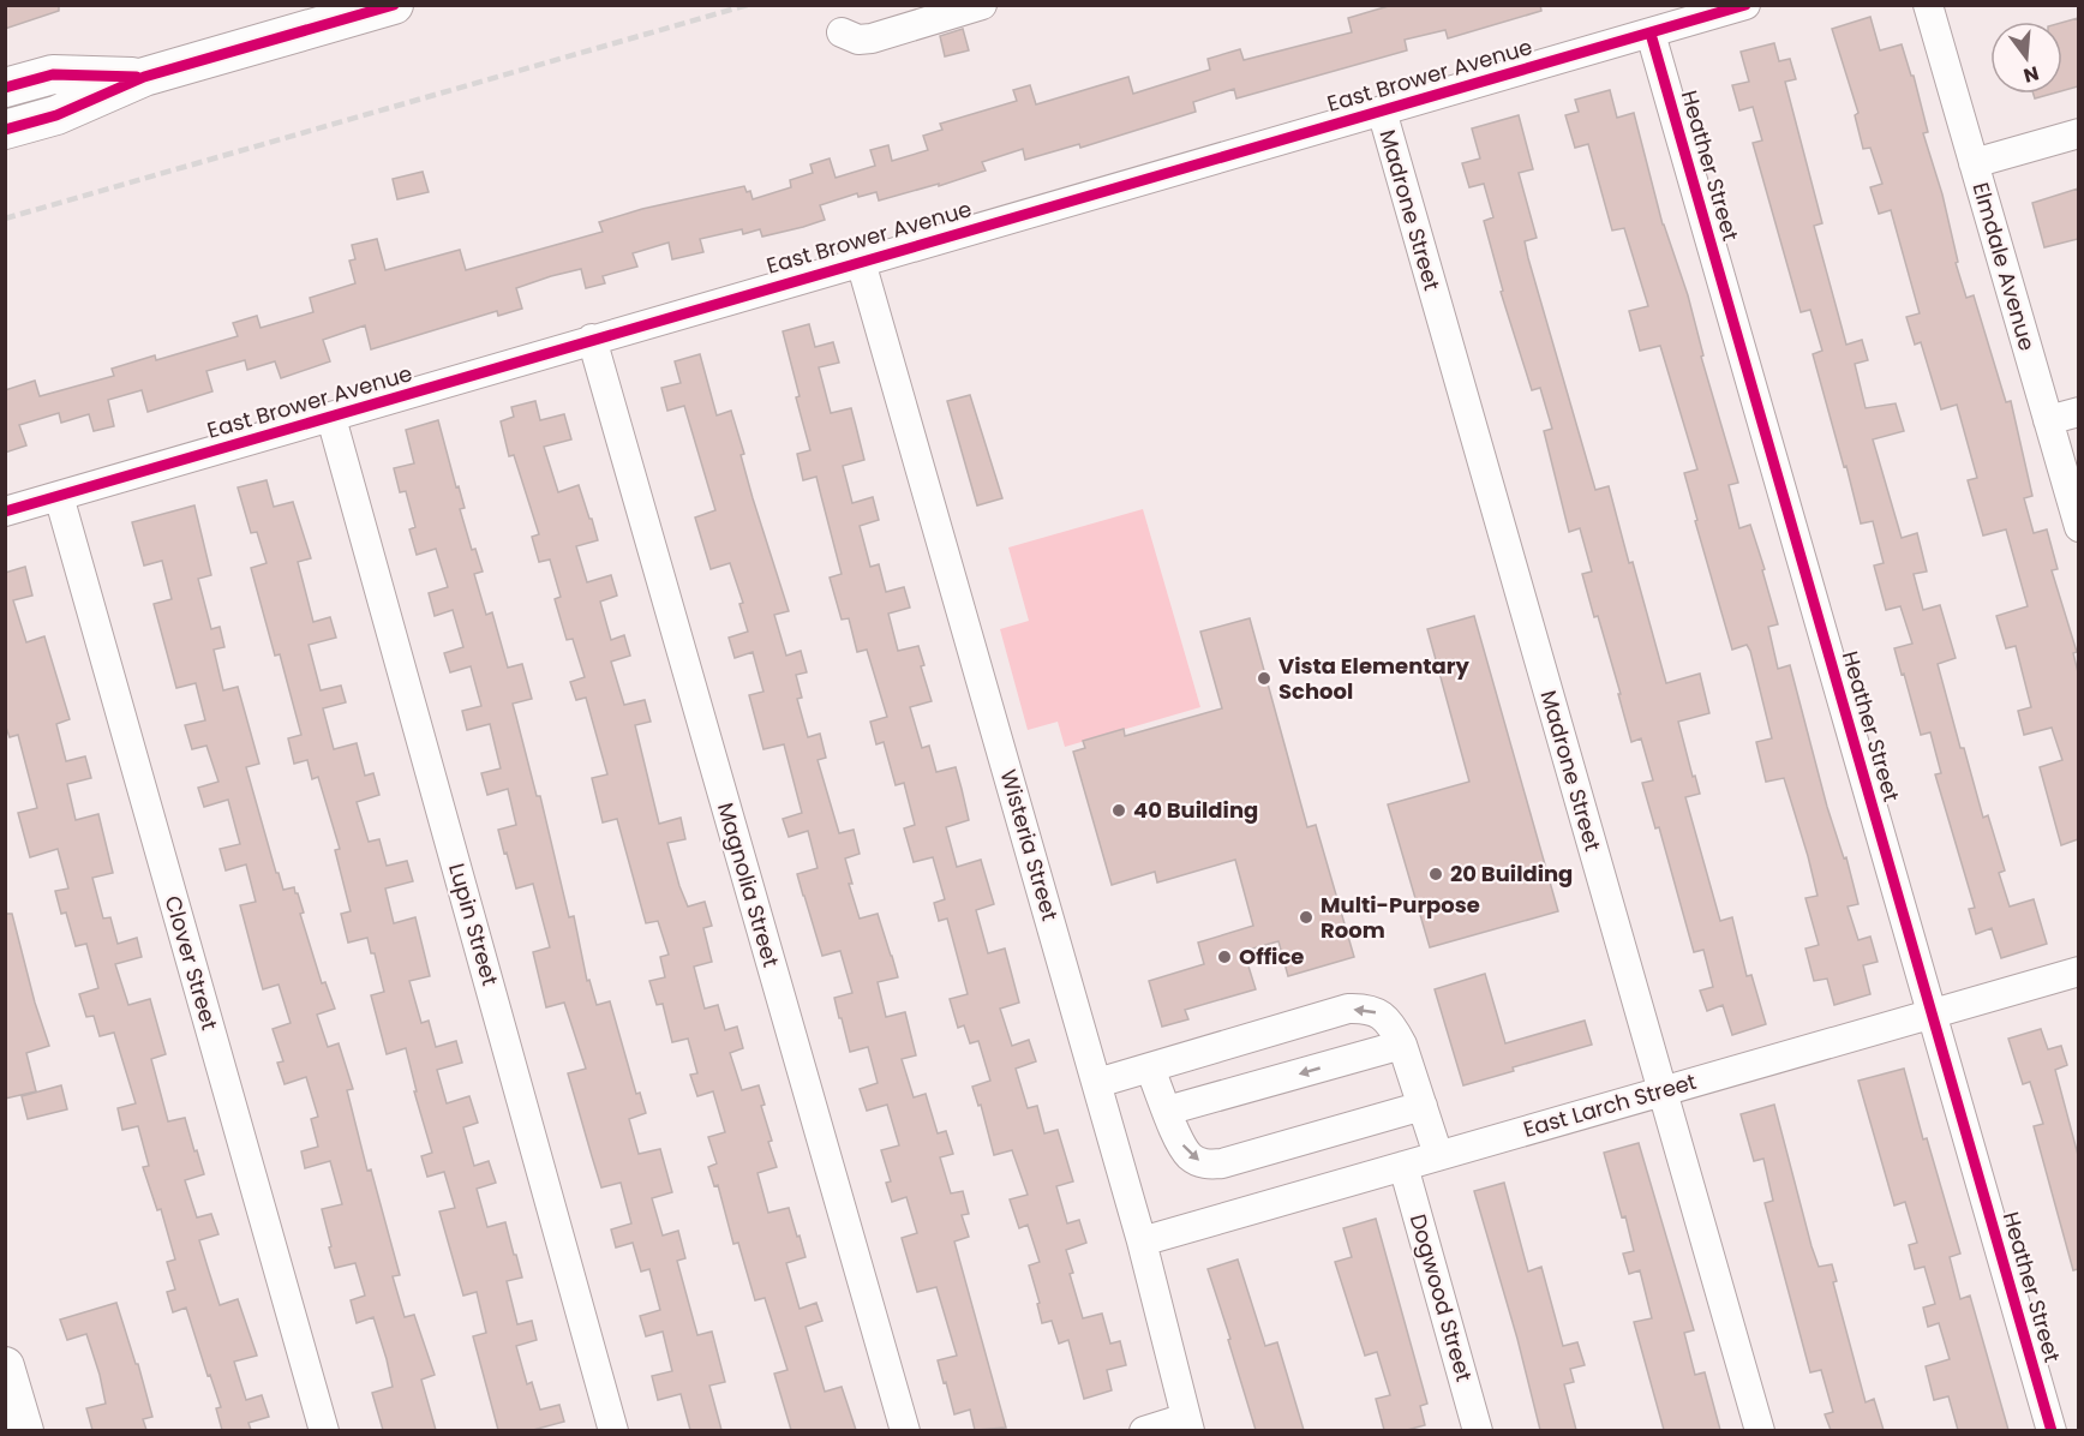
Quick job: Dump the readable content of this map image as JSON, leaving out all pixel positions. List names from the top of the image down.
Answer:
{
  "streets": {
    "street": [
      "East Brower Avenue",
      "Heather Street",
      "Madrone Street",
      "Elmdale Avenue",
      "Wisteria Street",
      "Magnolia Street",
      "Lupin Street",
      "Clover Street",
      "East Larch Street",
      "Dogwood Street"
    ]
  },
  "crossings": [
    ["East Brower Avenue", "Heather Street"],
    ["East Brower Avenue", "Madrone Street"],
    ["East Brower Avenue", "Wisteria Street"],
    ["East Brower Avenue", "Magnolia Street"],
    ["East Brower Avenue", "Lupin Street"],
    ["East Brower Avenue", "Clover Street"],
    ["Heather Street", "East Larch Street"],
    ["Madrone Street", "East Larch Street"],
    ["Wisteria Street", "East Larch Street"],
    ["East Larch Street", "Dogwood Street"]
  ],
  "places": [
    "Vista Elementary School",
    "40 Building",
    "20 Building",
    "Multi-Purpose Room",
    "Office"
  ],
  "north": "bottom"
}
